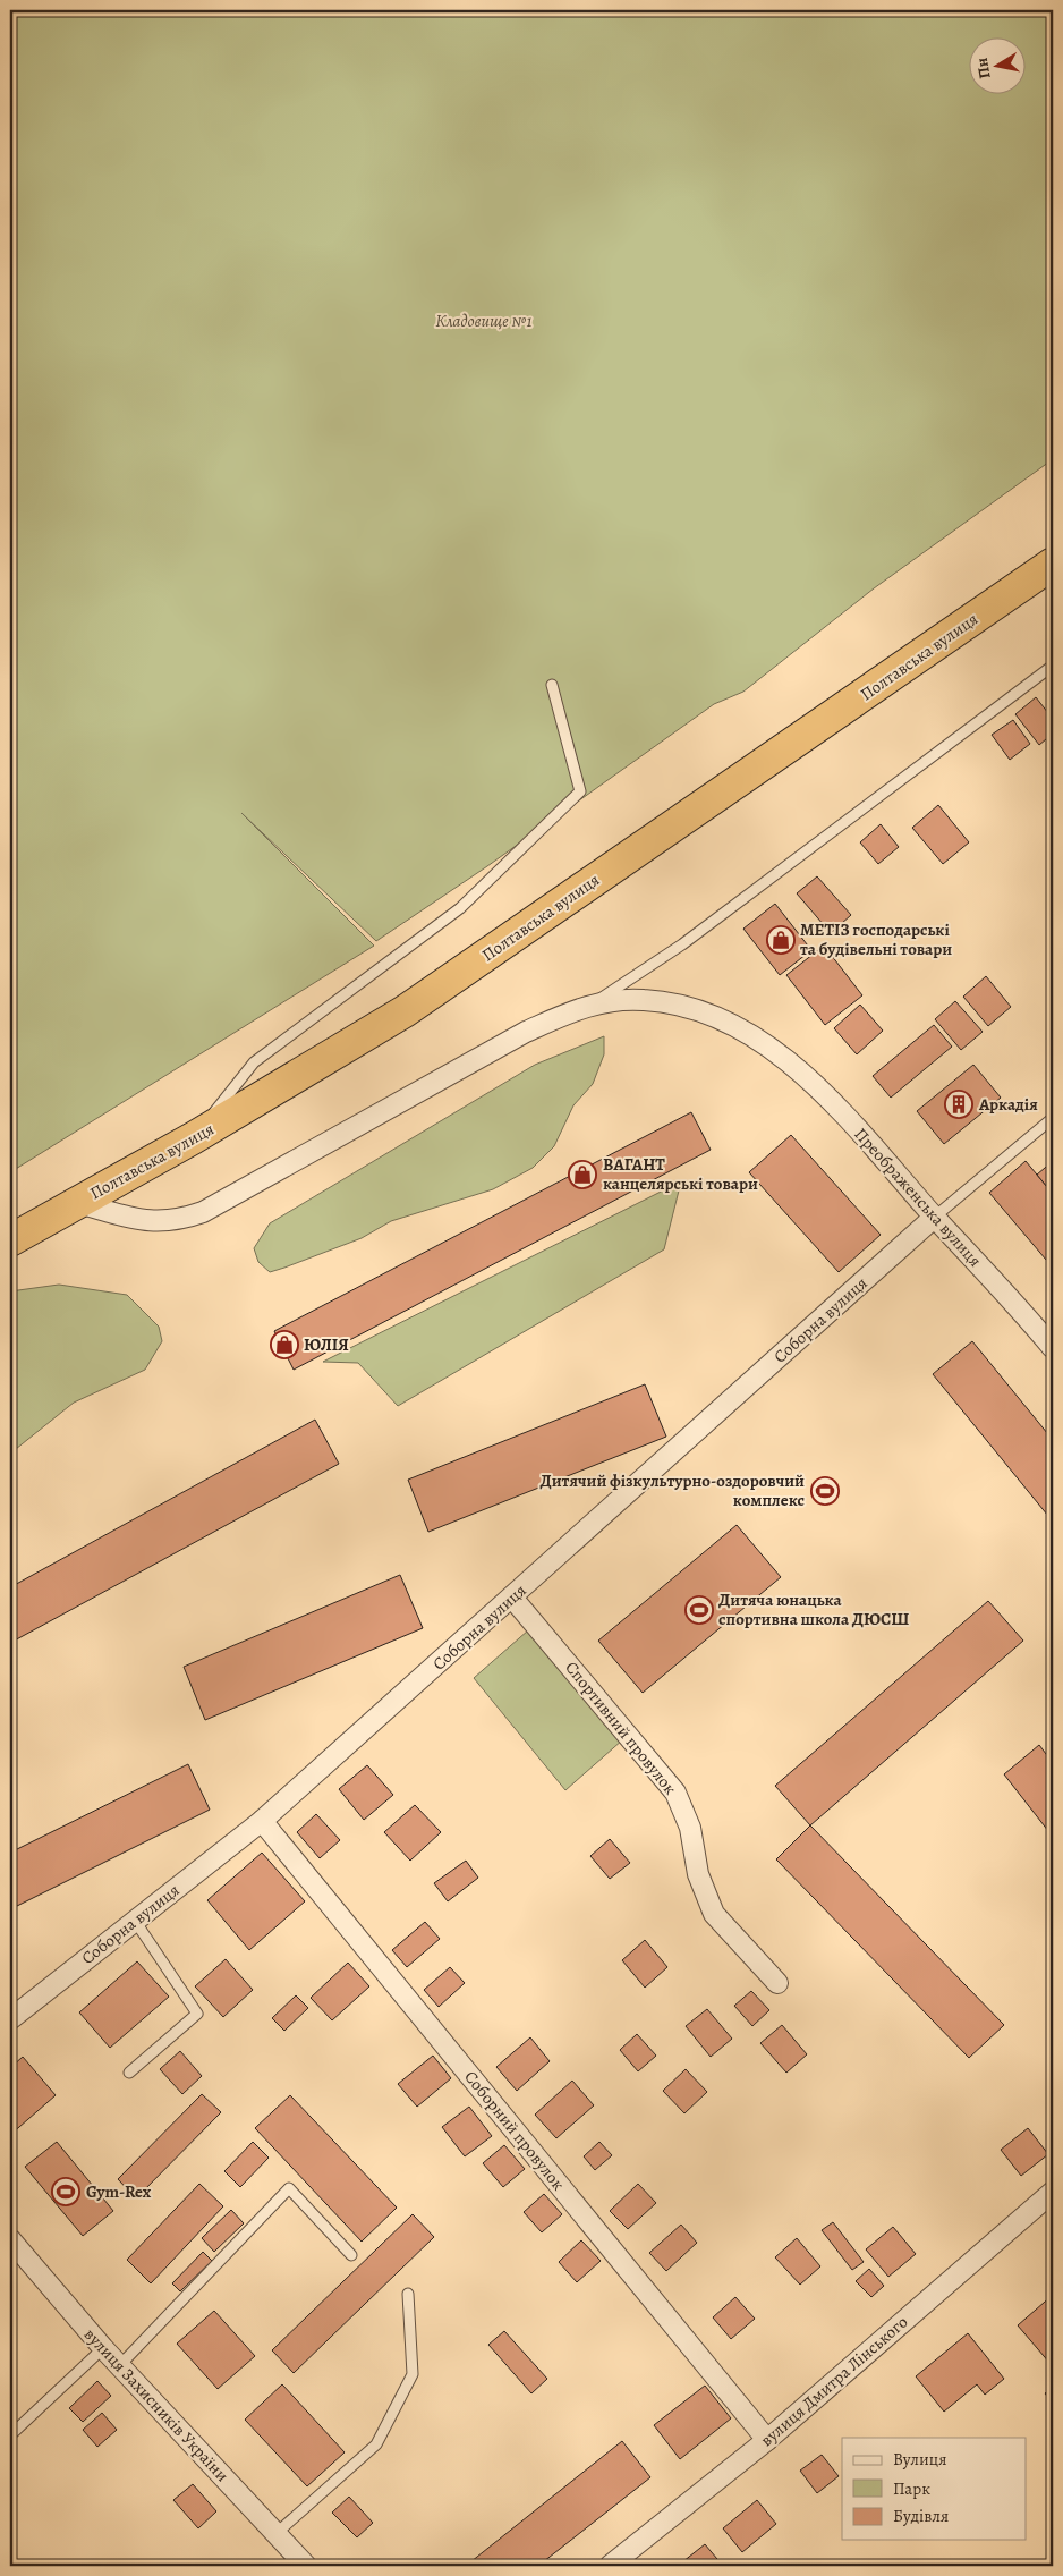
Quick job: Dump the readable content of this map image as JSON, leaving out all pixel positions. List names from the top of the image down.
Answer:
{
  "streets": {
    "highway": ["Полтавська вулиця"],
    "street": [
      "Преображенська вулиця",
      "Соборна вулиця",
      "Спортивний провулок",
      "Соборний провулок",
      "вулиця Дмитра Лінського",
      "вулиця Захисників України"
    ]
  },
  "crossings": [
    ["Полтавська вулиця", "Преображенська вулиця"],
    ["Преображенська вулиця", "Соборна вулиця"],
    ["Соборна вулиця", "Спортивний провулок"],
    ["Соборна вулиця", "Соборний провулок"],
    ["Соборний провулок", "вулиця Дмитра Лінського"]
  ],
  "parks": ["Кладовище №1"],
  "places": {
    "shop": ["МЕТІЗ господарські та будівельні товари", "ВАГАНТ канцелярські товари", "ЮЛІЯ"],
    "building": ["Аркадія"],
    "sports": ["Дитячий фізкультурно-оздоровчий комплекс", "Дитяча юнацька спортивна школа ДЮСШ", "Gym-Rex"]
  },
  "legend": ["Вулиця", "Парк", "Будівля"],
  "north": "left"
}
